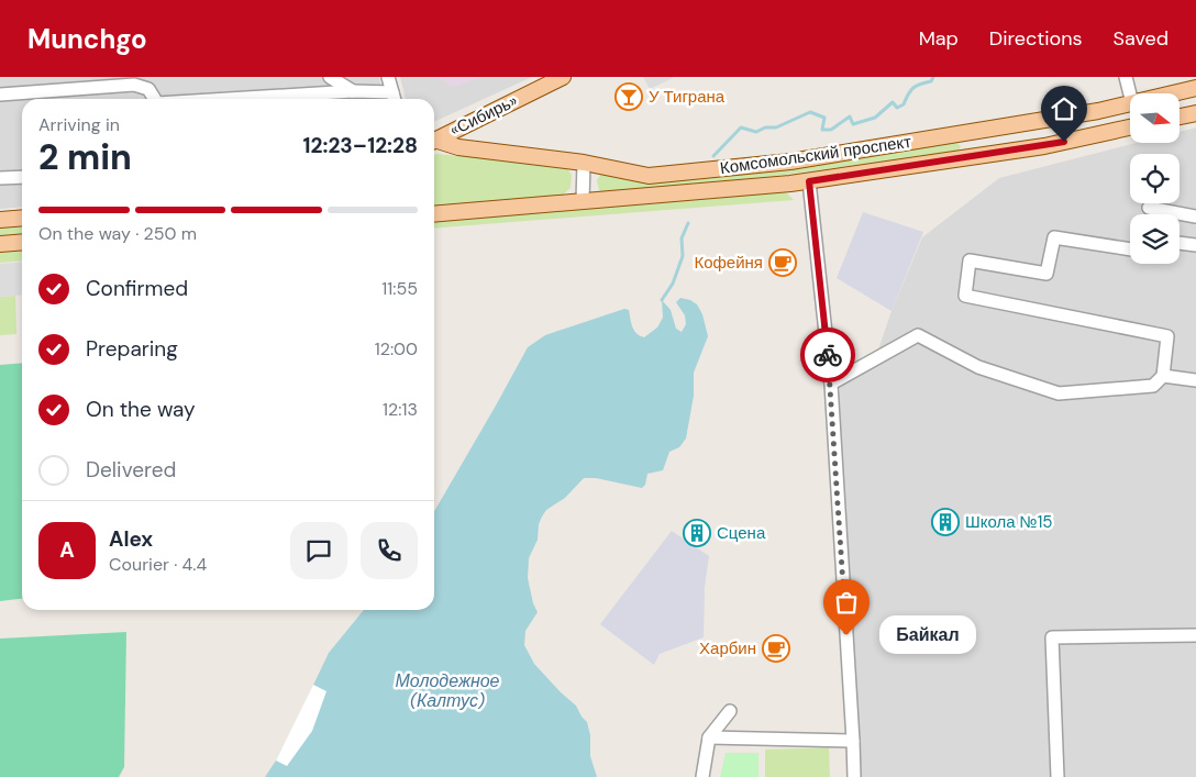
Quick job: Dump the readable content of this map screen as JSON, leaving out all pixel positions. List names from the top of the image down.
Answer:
{
  "streets": {
    "main road": ["«Сибирь»", "Комсомольский проспект"]
  },
  "water": ["Молодежное (Калтус)"],
  "places": {
    "bar": ["У Тиграна"],
    "cafe": ["Кофейня", "Харбин"],
    "building": ["Школа №15", "Сцена"],
    "other": ["Байкал"]
  },
  "north": "right",
  "page": {
    "header": "Munchgo",
    "nav": ["Map", "Directions", "Saved"],
    "heading": ["2 min", "Arriving in", "12:23–12:28"],
    "panel": ["Alex", "Courier · 4.4"],
    "bar": "On the way · 250 m",
    "list": [
      ["Confirmed", "11:55"],
      ["Preparing", "12:00"],
      ["On the way", "12:13"],
      "Delivered"
    ],
    "round": "A",
    "bubble": "Байкал"
  }
}
